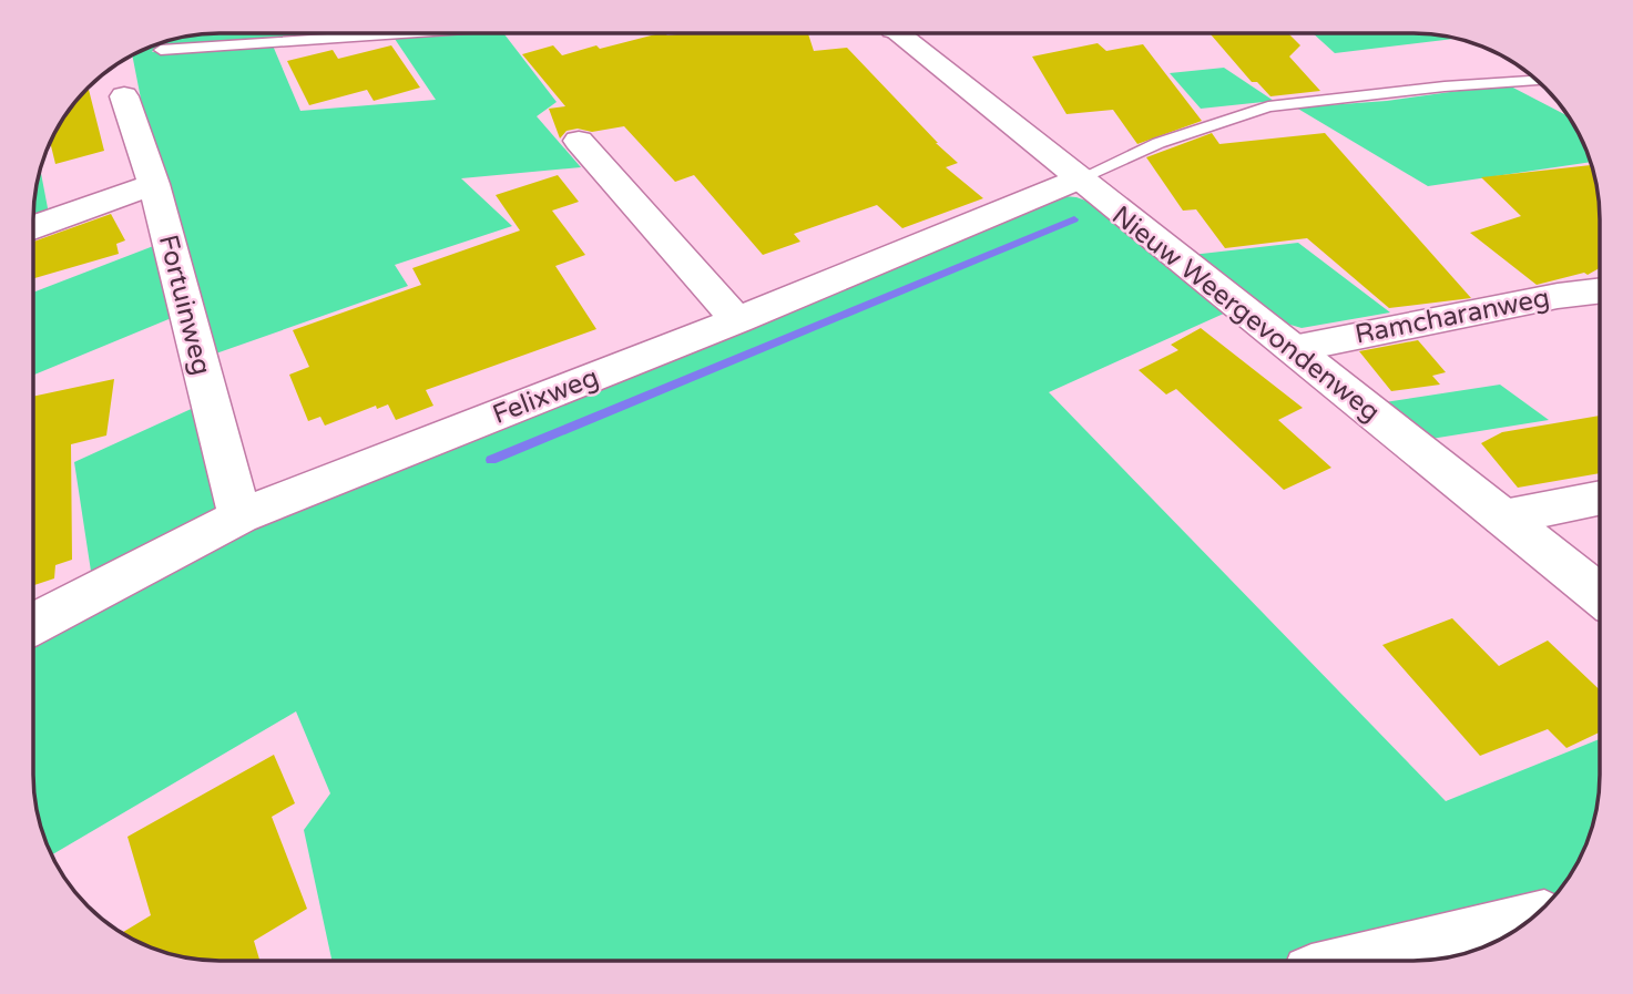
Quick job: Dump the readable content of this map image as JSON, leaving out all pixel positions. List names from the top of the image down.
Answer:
{
  "streets": {
    "street": [
      "Fortuinweg",
      "Nieuw Weergevondenweg",
      "Ramcharanweg",
      "Felixweg"
    ]
  },
  "crossings": [
    ["Fortuinweg", "Felixweg"],
    ["Nieuw Weergevondenweg", "Ramcharanweg"],
    ["Nieuw Weergevondenweg", "Felixweg"]
  ]
}
